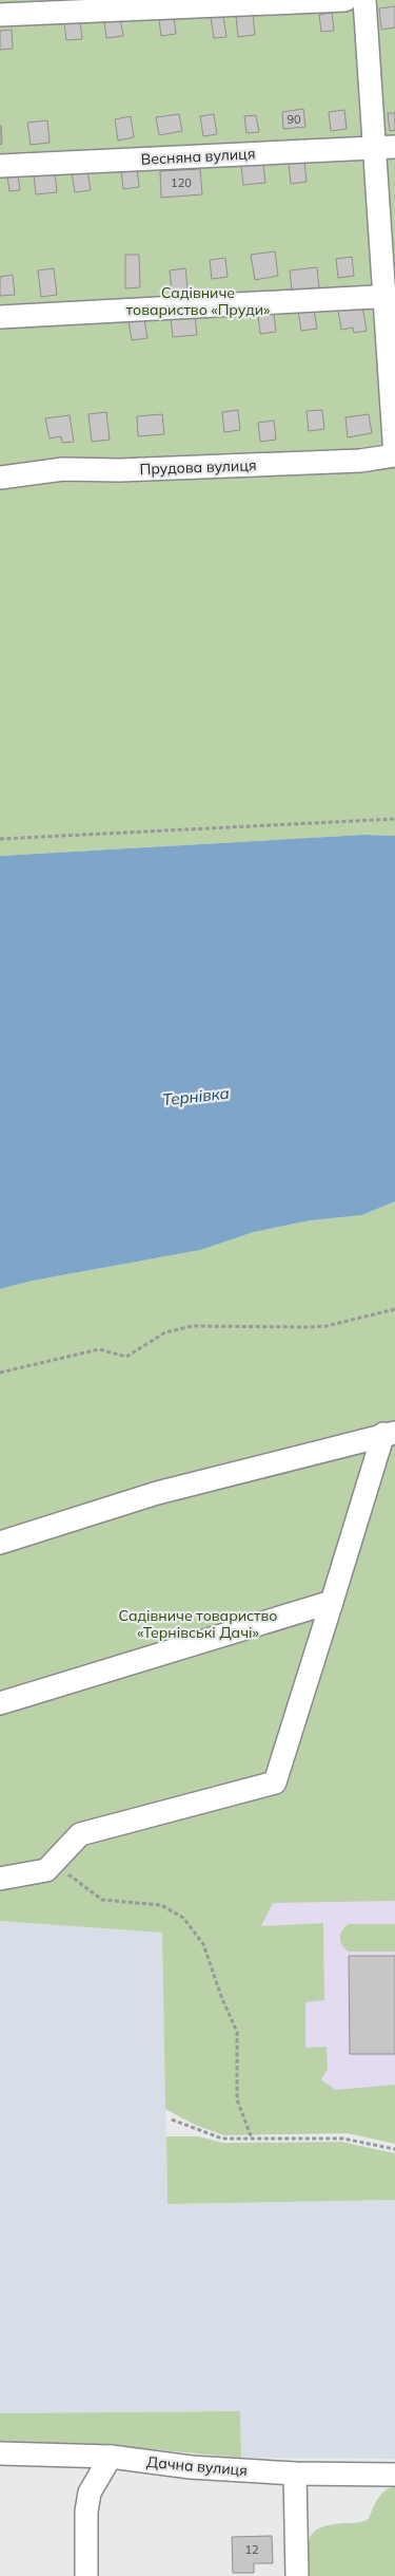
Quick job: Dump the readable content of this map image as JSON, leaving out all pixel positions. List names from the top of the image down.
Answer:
{
  "streets": {
    "street": ["Весняна вулиця", "Прудова вулиця", "Дачна вулиця"]
  },
  "water": ["Тернівка"],
  "parks": ["Садівниче товариство «Пруди»", "Садівниче товариство «Тернівські Дачі»"],
  "house_numbers": ["90", "120", "12"]
}
